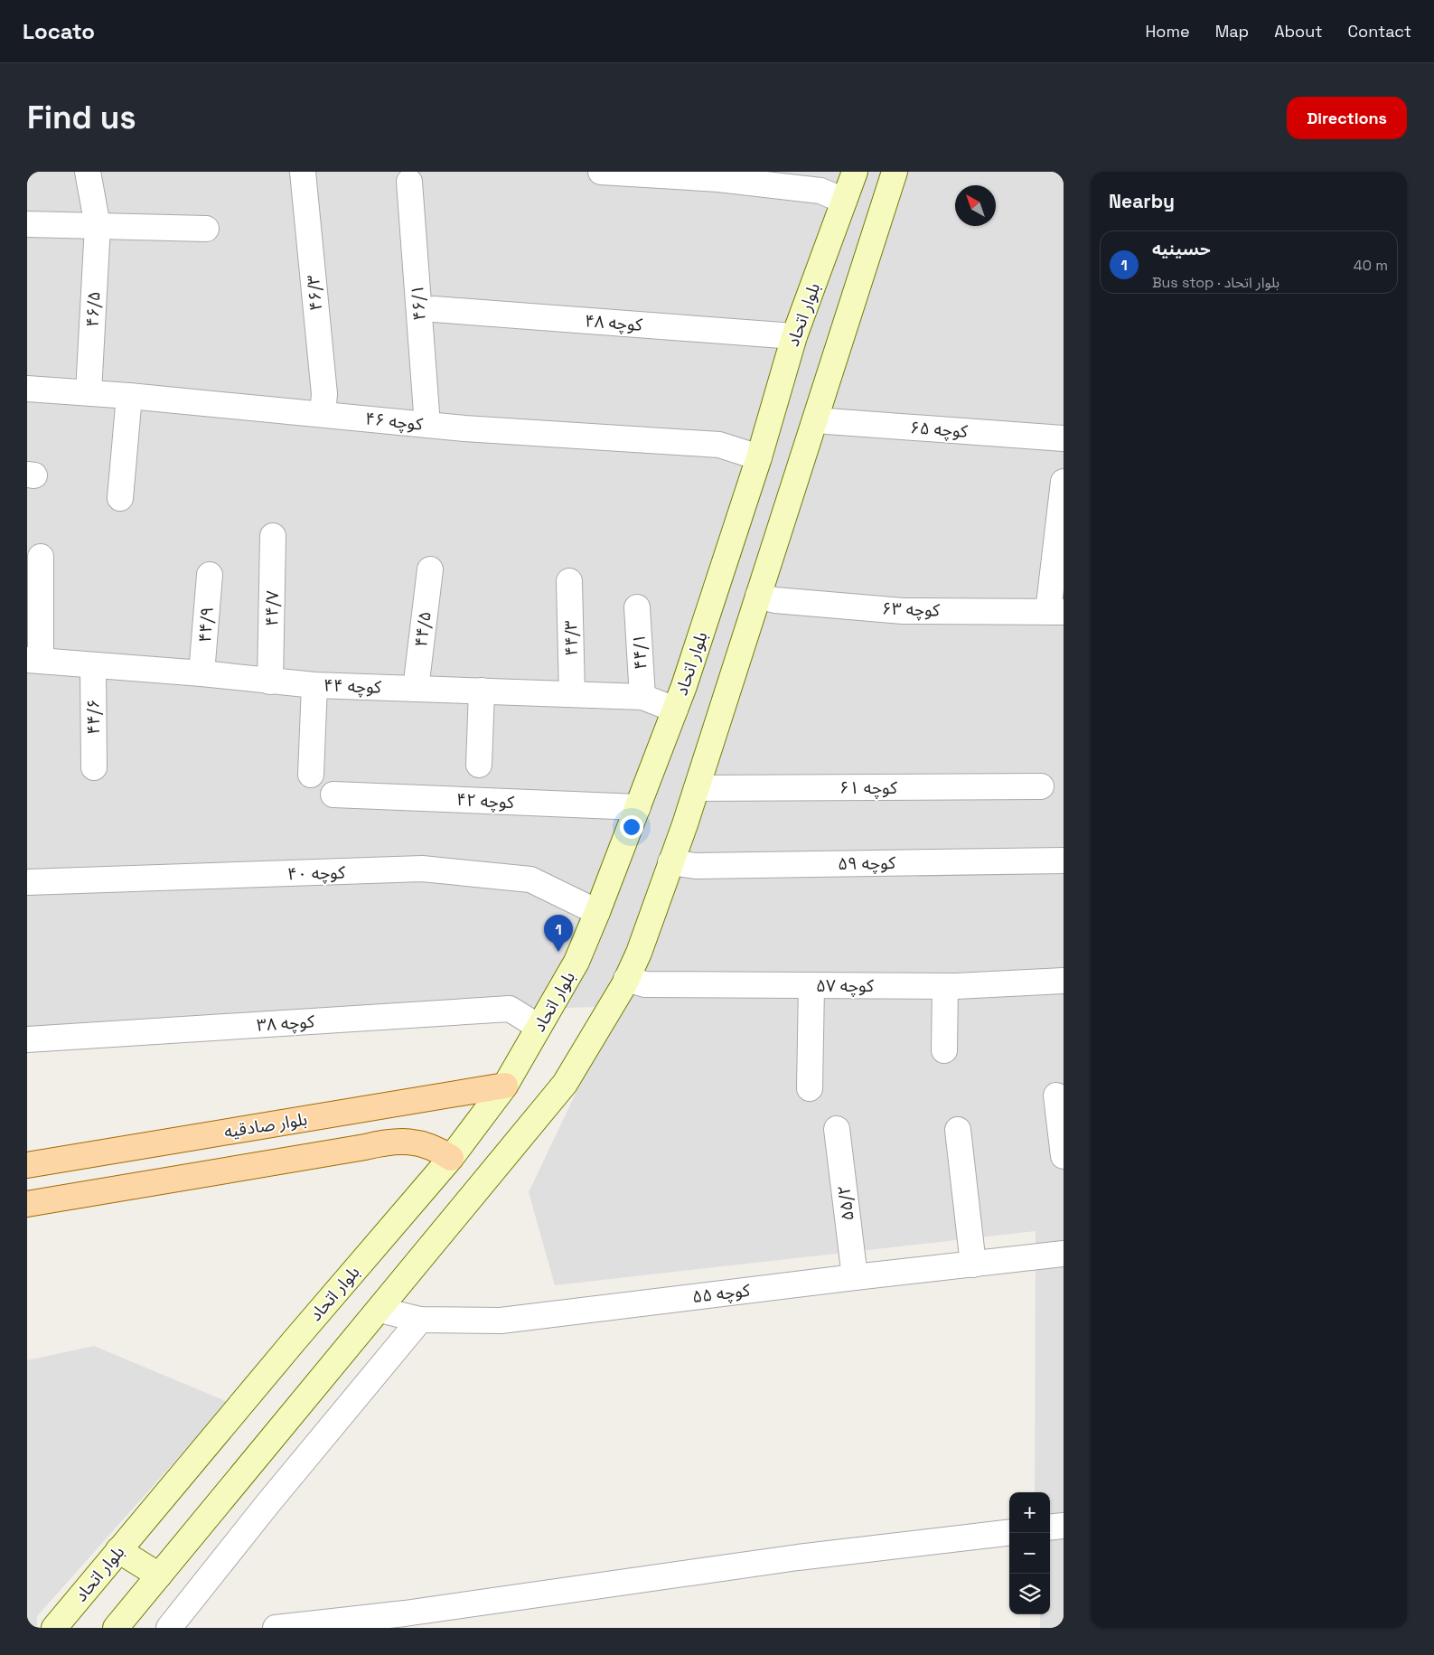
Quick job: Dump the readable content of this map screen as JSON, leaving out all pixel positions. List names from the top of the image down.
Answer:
{
  "streets": {
    "main road": ["بلوار اتحاد", "بلوار صادقیه"],
    "street": [
      "۴۶/۳",
      "۴۶/۱",
      "۴۶/۵",
      "کوچه ۴۸",
      "کوچه ۴۶",
      "کوچه ۶۵",
      "۴۴/۷",
      "کوچه ۶۳",
      "۴۴/۹",
      "۴۴/۵",
      "۴۴/۳",
      "۴۴/۱",
      "کوچه ۴۴",
      "۴۴/۶",
      "کوچه ۶۱",
      "کوچه ۴۲",
      "کوچه ۵۹",
      "کوچه ۴۰",
      "کوچه ۵۷",
      "کوچه ۳۸",
      "۵۵/۲",
      "کوچه ۵۵"
    ]
  },
  "crossings": [
    ["۴۶/۳", "کوچه ۴۶"],
    ["۴۶/۱", "کوچه ۴۶"],
    ["۴۶/۵", "کوچه ۴۶"],
    ["بلوار اتحاد", "کوچه ۴۸"],
    ["بلوار اتحاد", "کوچه ۴۶"],
    ["بلوار اتحاد", "کوچه ۴۴"],
    ["بلوار اتحاد", "کوچه ۴۲"],
    ["بلوار اتحاد", "کوچه ۴۰"],
    ["بلوار اتحاد", "کوچه ۳۸"],
    ["بلوار اتحاد", "بلوار صادقیه"],
    ["۴۴/۷", "کوچه ۴۴"],
    ["۴۴/۹", "کوچه ۴۴"],
    ["۴۴/۵", "کوچه ۴۴"],
    ["۴۴/۳", "کوچه ۴۴"],
    ["۴۴/۱", "کوچه ۴۴"],
    ["کوچه ۴۴", "۴۴/۶"],
    ["۵۵/۲", "کوچه ۵۵"]
  ],
  "north": "top left",
  "page": {
    "header": "Locato",
    "nav": [
      "Home",
      "Map",
      "About",
      "Contact"
    ],
    "buttons": "Directions",
    "title": "Find us",
    "heading": "Nearby",
    "list": [
      {
        "mark": "1",
        "name": "حسینیه",
        "note": "Bus stop · بلوار اتحاد",
        "value": "40 m"
      }
    ],
    "pins": "1",
    "map_buttons": ["+", "−"]
  }
}
